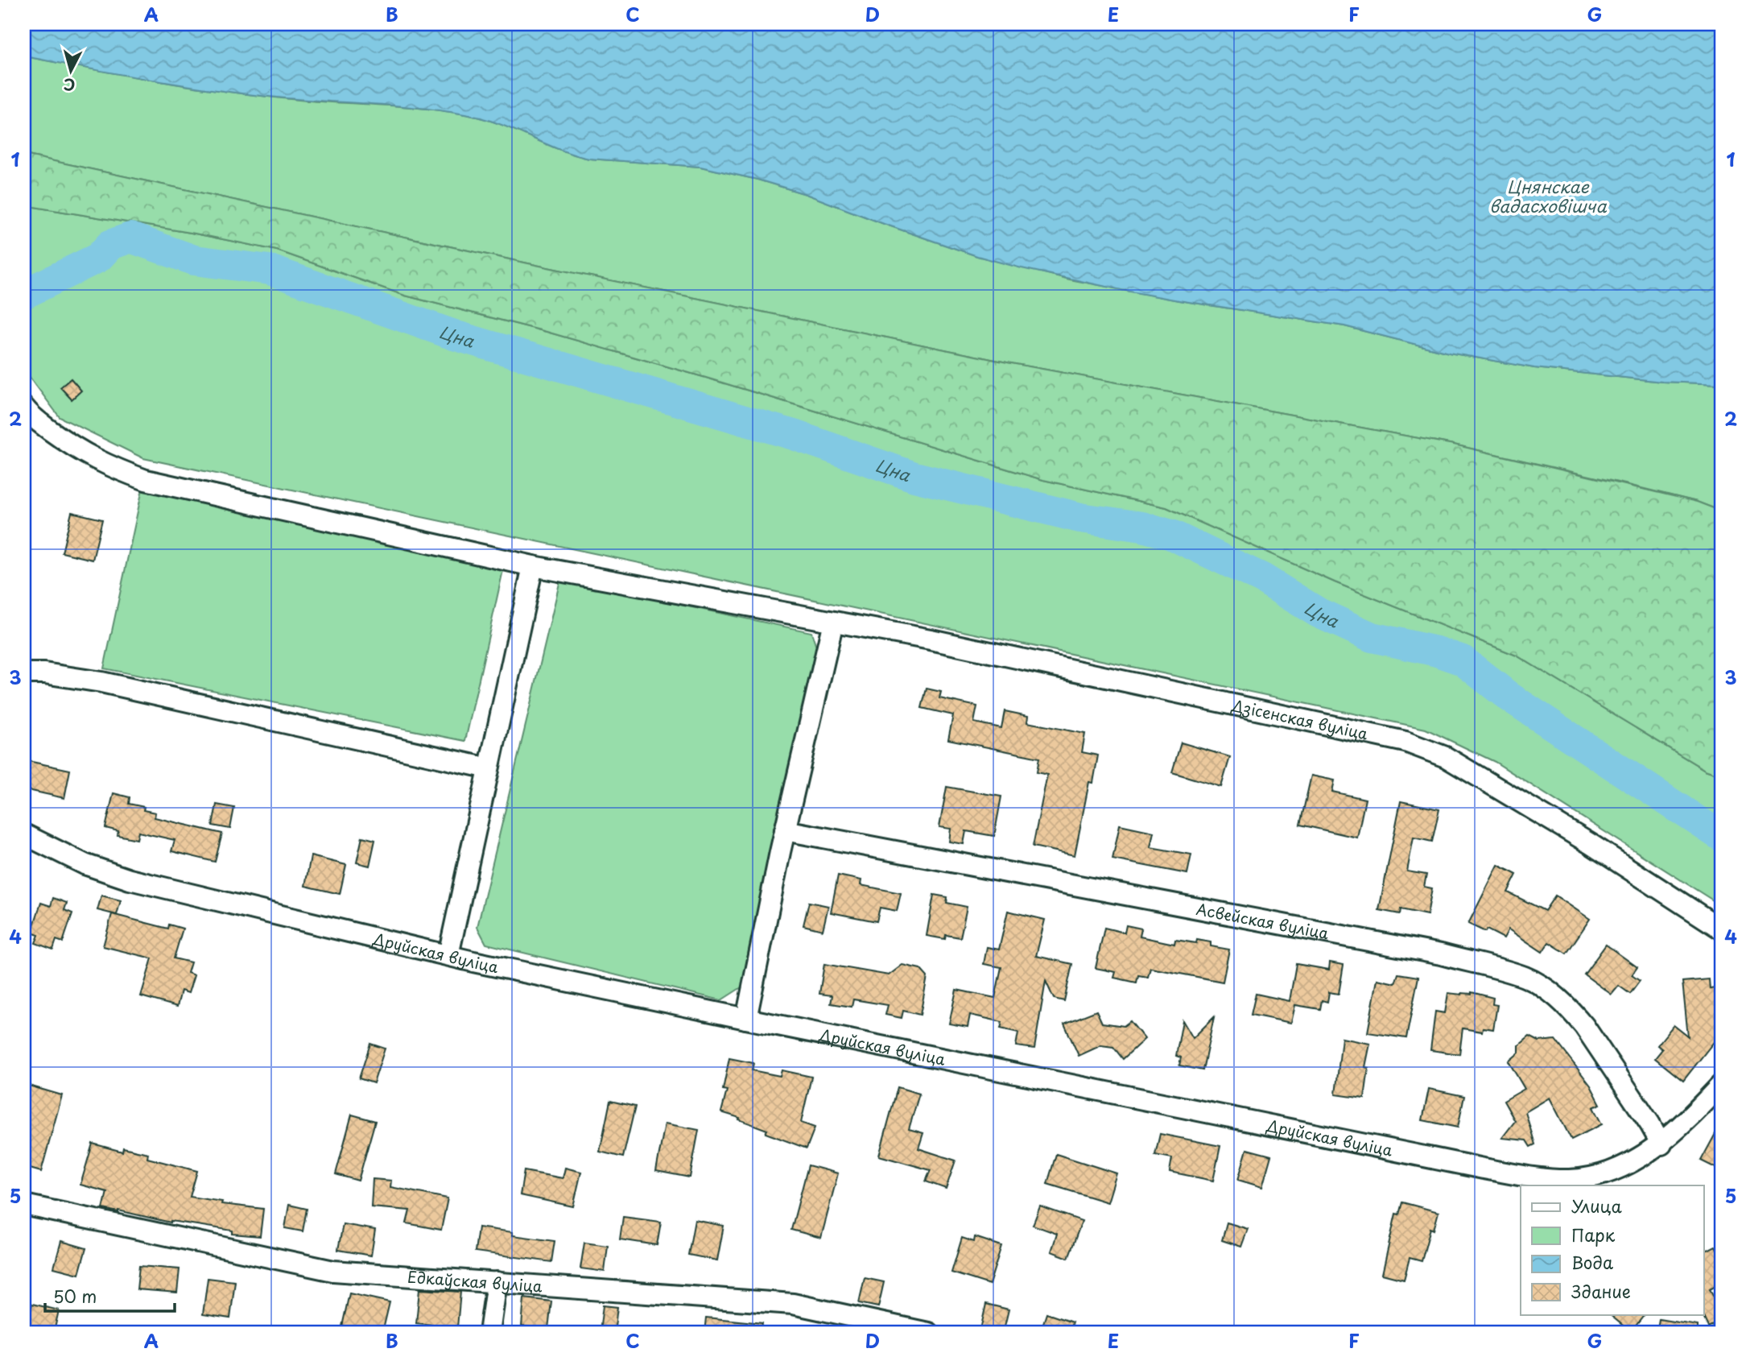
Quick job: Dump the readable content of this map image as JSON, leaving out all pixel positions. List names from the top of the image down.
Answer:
{
  "streets": {
    "street": [
      "Дзісенская вуліца",
      "Асвейская вуліца",
      "Друйская вуліца",
      "Ёдкаўская вуліца"
    ]
  },
  "crossings": [
    ["Асвейская вуліца", "Друйская вуліца"]
  ],
  "water": ["Цнянскае вадасховішча", "Цна"],
  "legend": [
    "Улица",
    "Парк",
    "Вода",
    "Здание"
  ],
  "scale_bar": "50 m",
  "north": "bottom",
  "grid": {
    "columns": [
      "A",
      "B",
      "C",
      "D",
      "E",
      "F",
      "G"
    ],
    "rows": [
      "1",
      "2",
      "3",
      "4",
      "5"
    ]
  }
}
